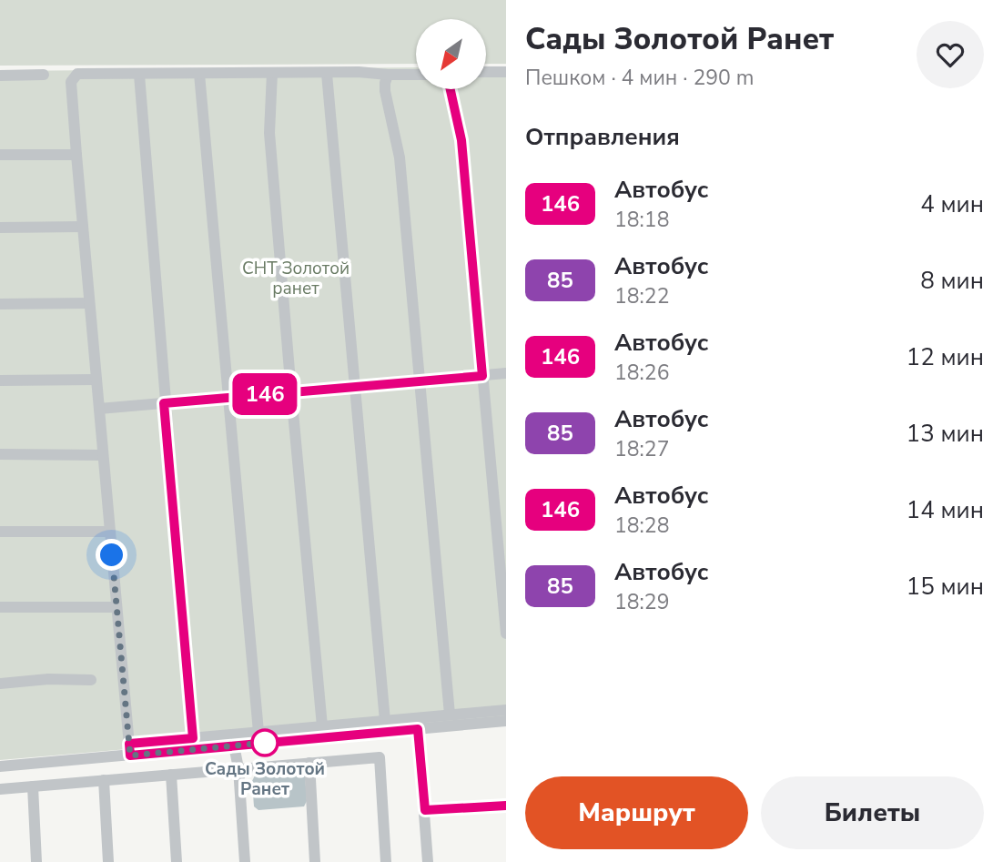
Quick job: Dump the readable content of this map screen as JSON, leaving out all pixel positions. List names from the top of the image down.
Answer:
{
  "parks": ["СНТ Золотой ранет"],
  "places": ["Сады Золотой Ранет"],
  "lines": ["bus line 146"],
  "north": "bottom left",
  "page": {
    "on_map": "146",
    "heading": [
      ["Сады Золотой Ранет", "Пешком · 4 мин · 290 m"],
      "Отправления"
    ],
    "list": [
      {
        "mark": "146",
        "name": "Автобус",
        "note": "18:18",
        "value": "4 мин"
      },
      {
        "mark": "85",
        "name": "Автобус",
        "note": "18:22",
        "value": "8 мин"
      },
      {
        "mark": "146",
        "name": "Автобус",
        "note": "18:26",
        "value": "12 мин"
      },
      {
        "mark": "85",
        "name": "Автобус",
        "note": "18:27",
        "value": "13 мин"
      },
      {
        "mark": "146",
        "name": "Автобус",
        "note": "18:28",
        "value": "14 мин"
      },
      {
        "mark": "85",
        "name": "Автобус",
        "note": "18:29",
        "value": "15 мин"
      }
    ],
    "buttons": ["Маршрут", "Билеты"]
  }
}
